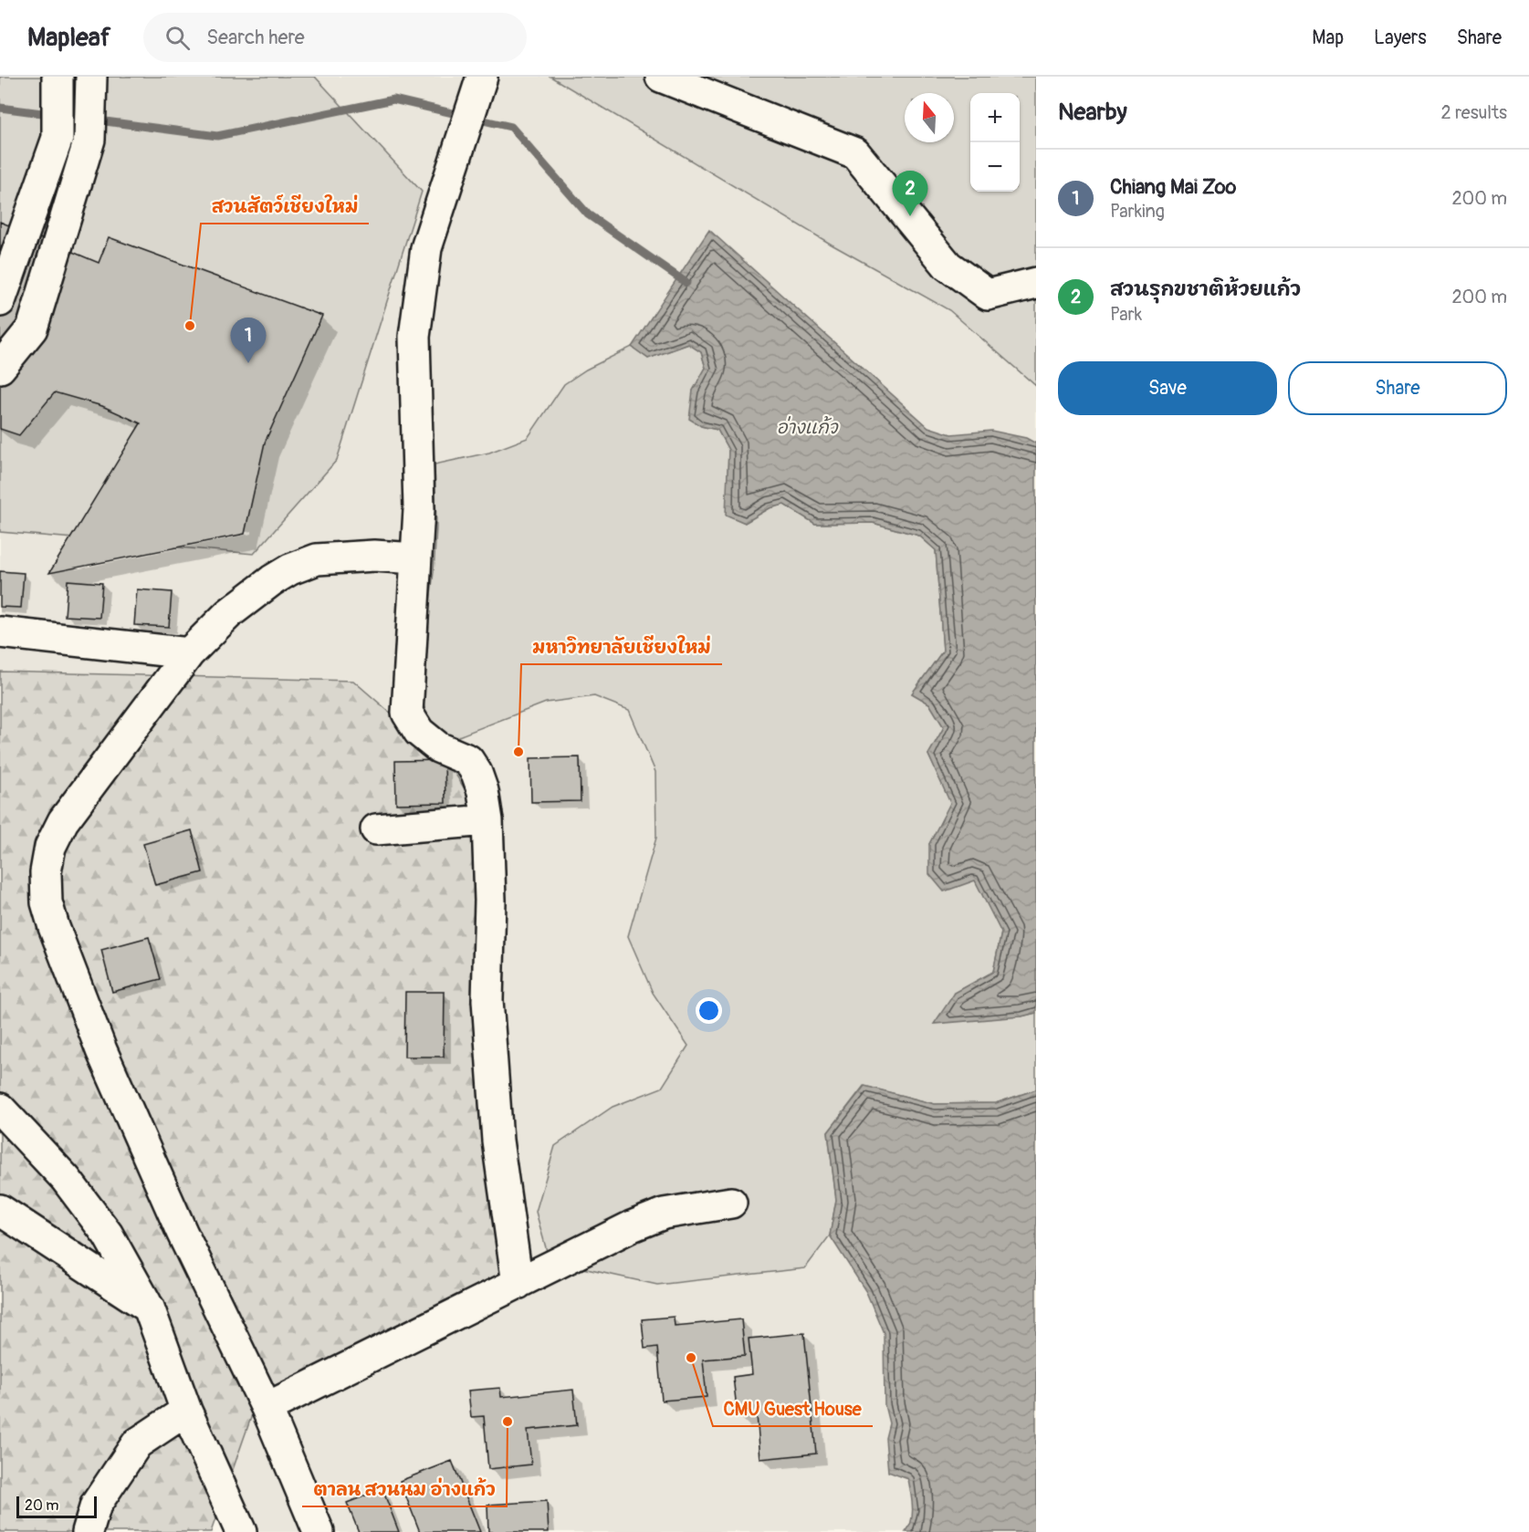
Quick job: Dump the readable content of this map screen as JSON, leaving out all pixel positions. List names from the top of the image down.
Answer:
{
  "water": ["อ่างแก้ว"],
  "places": [
    "สวนสัตว์เชียงใหม่",
    "มหาวิทยาลัยเชียงใหม่",
    "CMU Guest House",
    "ตาลน สวนนม อ่างแก้ว"
  ],
  "scale_bar": "20 m",
  "north": "top",
  "page": {
    "header": "Mapleaf",
    "search": "Search here",
    "nav": ["Map", "Layers", "Share"],
    "heading": ["Nearby", "2 results"],
    "map_buttons": ["+", "−"],
    "list": [
      {
        "mark": "1",
        "name": "Chiang Mai Zoo",
        "note": "Parking",
        "value": "200 m"
      },
      {
        "mark": "2",
        "name": "สวนรุกขชาติห้วยแก้ว",
        "note": "Park",
        "value": "200 m"
      }
    ],
    "pins": ["2", "1"],
    "buttons": ["Save", "Share"],
    "scale": "20 m"
  }
}
